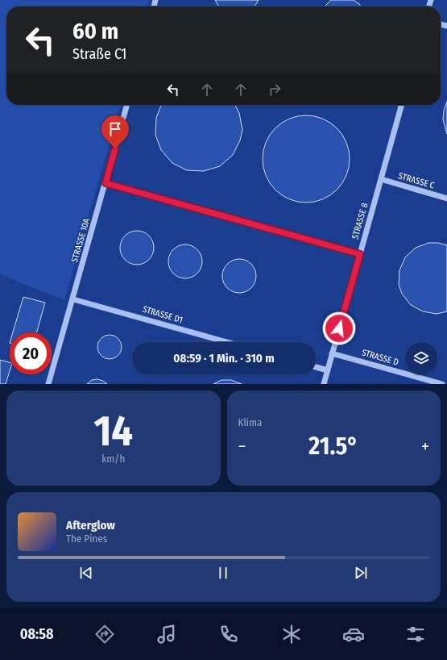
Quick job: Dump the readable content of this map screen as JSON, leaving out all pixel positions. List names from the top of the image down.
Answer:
{
  "streets": {
    "lane": [
      "STRASSE C",
      "STRASSE 8",
      "STRASSE 10A",
      "STRASSE D1",
      "STRASSE D"
    ]
  },
  "crossings": [
    ["STRASSE C", "STRASSE 8"],
    ["STRASSE 8", "STRASSE D"],
    ["STRASSE 10A", "STRASSE D1"]
  ],
  "page": {
    "turn": ["60 m", "Straße C1"],
    "limit": "20",
    "trip": "08:59 · 1 Min. · 310 m",
    "tile": [
      ["14", "km/h"],
      "Klima"
    ],
    "heat": ["−", "21.5°", "+"],
    "song": ["Afterglow", "The Pines"],
    "tabs": "08:58"
  }
}
